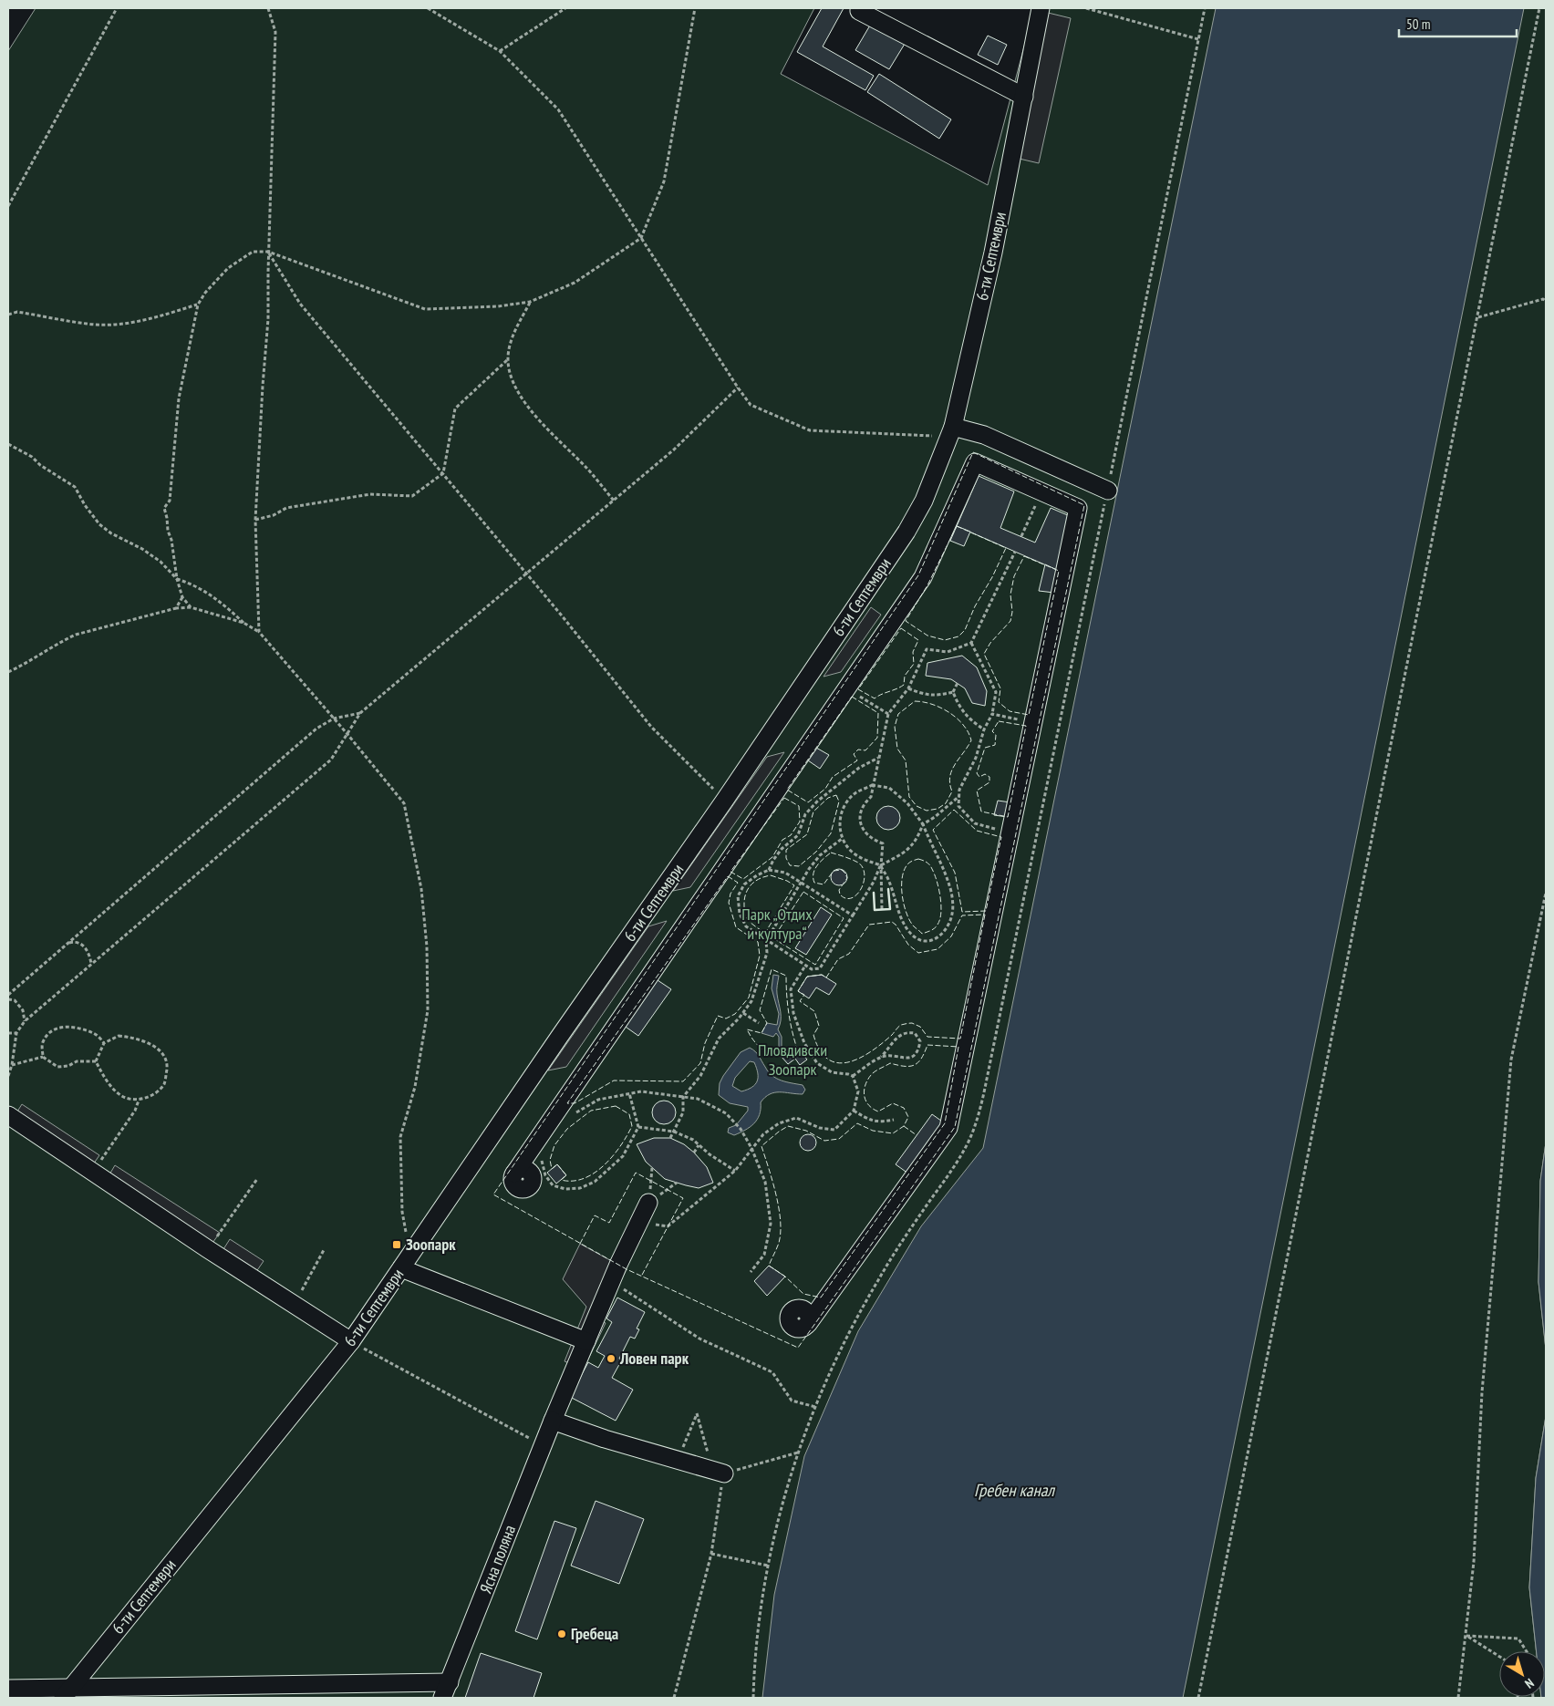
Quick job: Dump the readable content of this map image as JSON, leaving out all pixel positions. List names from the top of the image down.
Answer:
{
  "streets": {
    "street": ["6-ти Септември", "Ясна поляна"]
  },
  "water": ["Гребен канал"],
  "parks": ["Парк „Отдих и култура“", "Пловдивски Зоопарк"],
  "places": {
    "transit": ["Зоопарк"],
    "other": ["Ловен парк", "Гребеца"]
  },
  "scale_bar": "50 m",
  "north": "bottom right"
}
